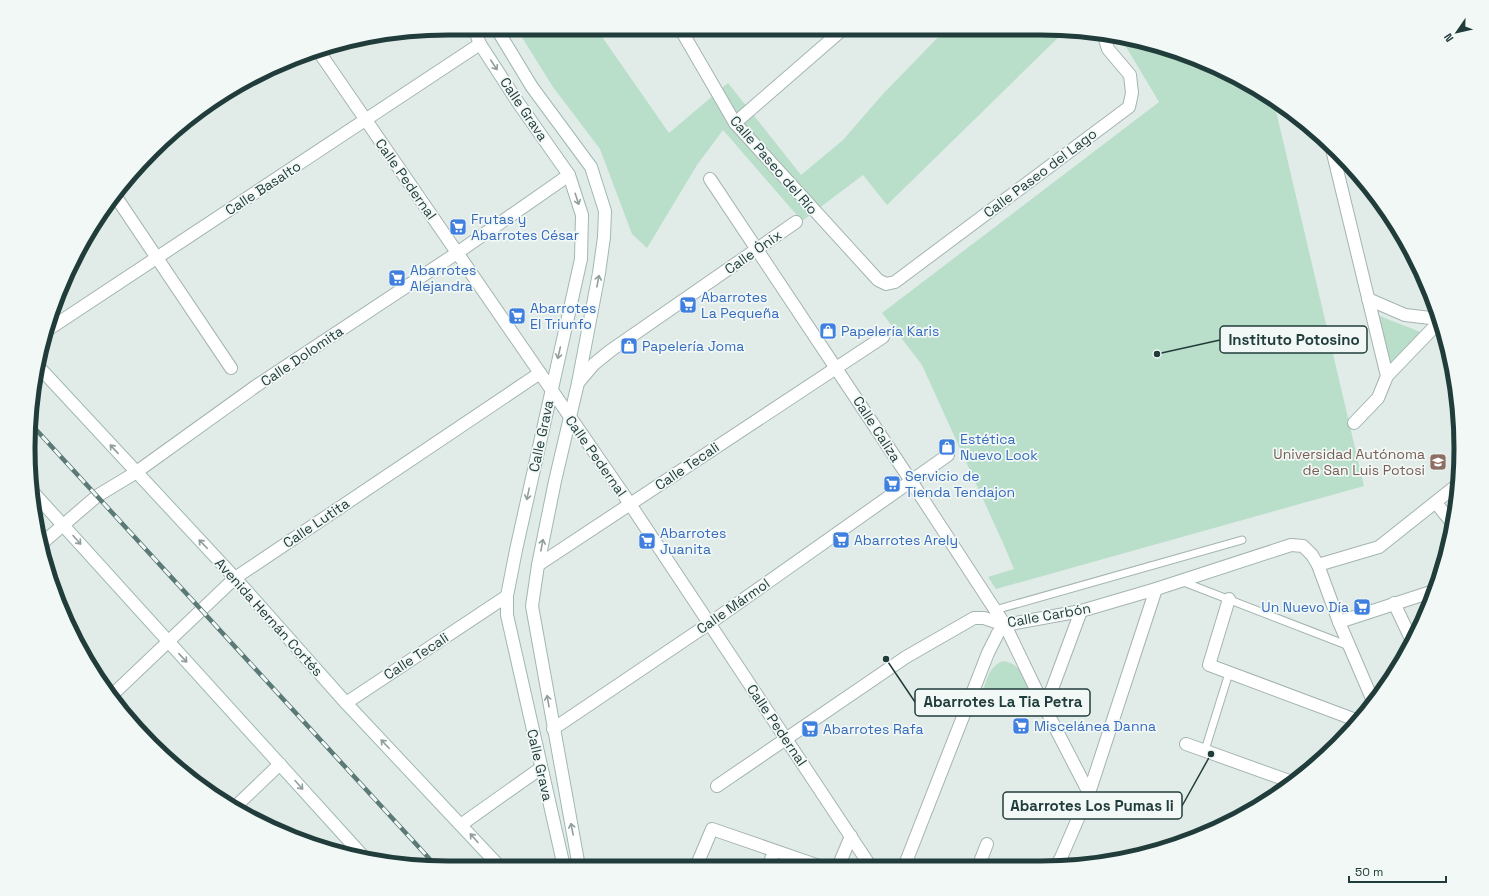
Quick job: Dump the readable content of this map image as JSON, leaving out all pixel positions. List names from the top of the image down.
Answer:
{
  "streets": {
    "street": [
      "Calle Grava",
      "Calle Paseo del Río",
      "Calle Paseo del Lago",
      "Calle Pedernal",
      "Calle Basalto",
      "Calle Ónix",
      "Calle Dolomita",
      "Calle Caliza",
      "Calle Tecali",
      "Calle Lutita",
      "Calle Mármol",
      "Calle Carbón",
      "Avenida Hernán Cortés"
    ]
  },
  "crossings": [
    ["Calle Grava", "Calle Pedernal"],
    ["Calle Grava", "Calle Basalto"],
    ["Calle Grava", "Calle Ónix"],
    ["Calle Grava", "Calle Dolomita"],
    ["Calle Grava", "Calle Tecali"],
    ["Calle Grava", "Calle Mármol"],
    ["Calle Paseo del Río", "Calle Paseo del Lago"],
    ["Calle Pedernal", "Calle Basalto"],
    ["Calle Pedernal", "Calle Dolomita"],
    ["Calle Pedernal", "Calle Tecali"],
    ["Calle Pedernal", "Calle Lutita"],
    ["Calle Pedernal", "Calle Mármol"],
    ["Calle Pedernal", "Calle Carbón"],
    ["Calle Ónix", "Calle Caliza"],
    ["Calle Dolomita", "Avenida Hernán Cortés"],
    ["Calle Caliza", "Calle Tecali"],
    ["Calle Caliza", "Calle Mármol"],
    ["Calle Caliza", "Calle Carbón"],
    ["Calle Tecali", "Avenida Hernán Cortés"],
    ["Calle Lutita", "Avenida Hernán Cortés"]
  ],
  "places": {
    "supermarket": [
      "Frutas y Abarrotes César",
      "Abarrotes Alejandra",
      "Abarrotes La Pequeña",
      "Abarrotes El Triunfo",
      "Servicio de Tienda Tendajon",
      "Abarrotes Arely",
      "Abarrotes Juanita",
      "Un Nuevo Día",
      "Miscelánea Danna",
      "Abarrotes Rafa"
    ],
    "shop": ["Papelería Karis", "Papelería Joma", "Estética Nuevo Look"],
    "other": ["Instituto Potosino", "Abarrotes La Tia Petra", "Abarrotes Los Pumas Ii"],
    "school or university": ["Universidad Autónoma de San Luis Potosi"]
  },
  "scale_bar": "50 m",
  "north": "bottom left"
}
